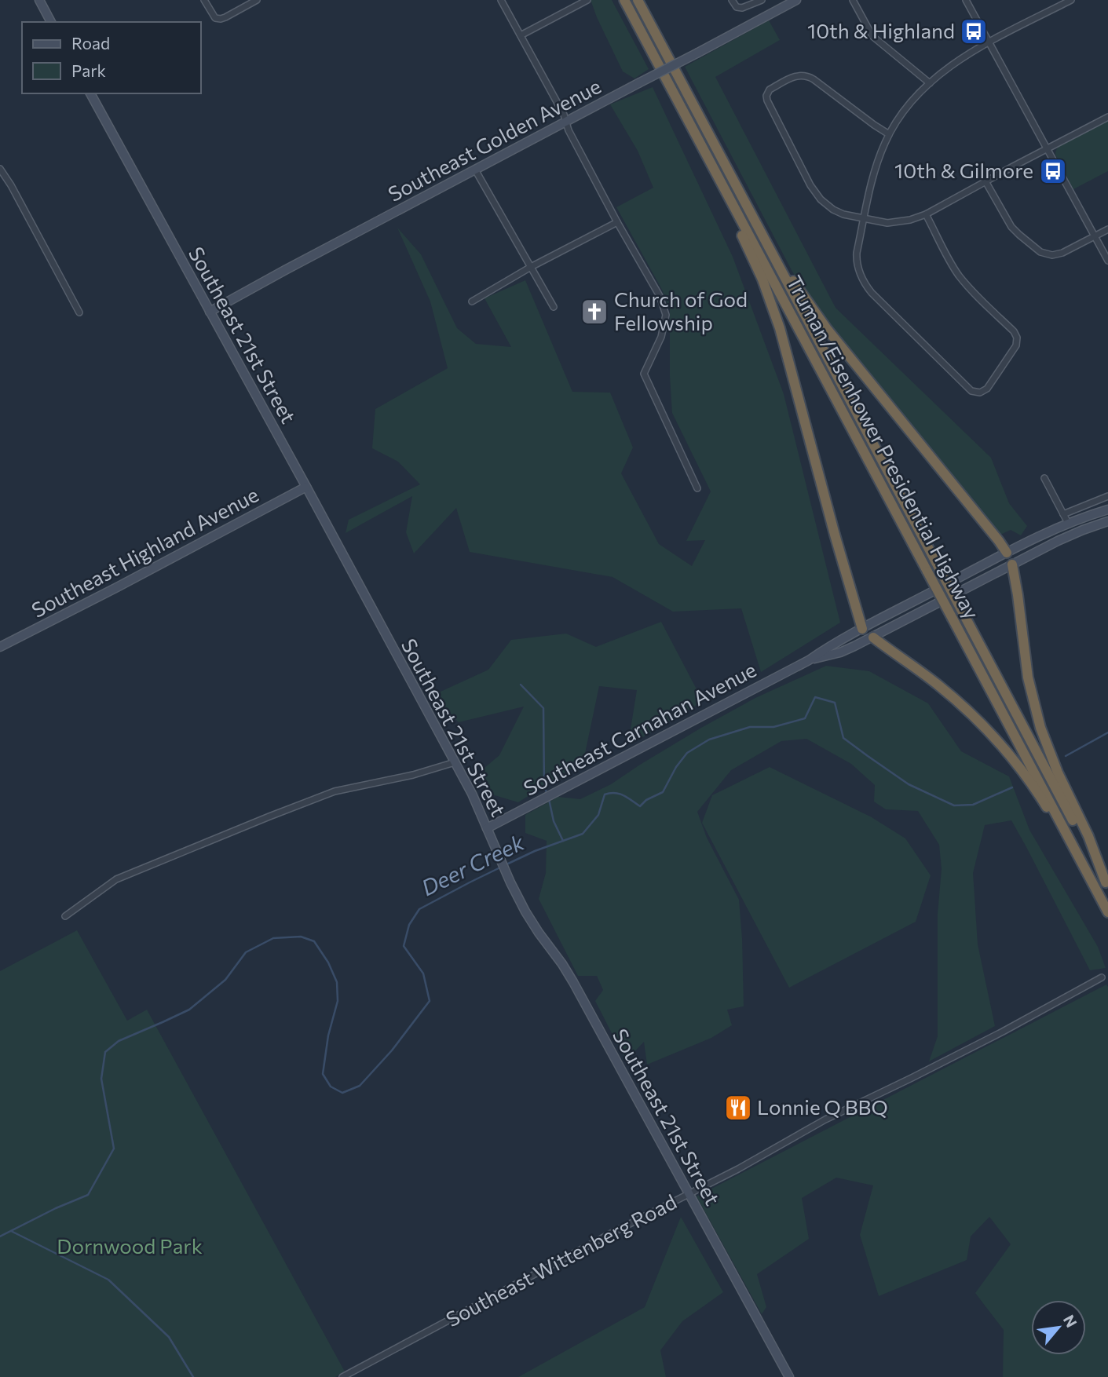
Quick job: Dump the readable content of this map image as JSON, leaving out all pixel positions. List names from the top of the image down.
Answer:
{
  "streets": {
    "highway": ["Truman/Eisenhower Presidential Highway"],
    "street": [
      "Southeast Golden Avenue",
      "Southeast 21st Street",
      "Southeast Highland Avenue",
      "Southeast Carnahan Avenue",
      "Southeast Wittenberg Road"
    ]
  },
  "crossings": [
    ["Southeast Golden Avenue", "Southeast 21st Street"],
    ["Southeast 21st Street", "Southeast Highland Avenue"],
    ["Southeast 21st Street", "Southeast Carnahan Avenue"],
    ["Southeast 21st Street", "Southeast Wittenberg Road"]
  ],
  "water": ["Deer Creek"],
  "parks": ["Dornwood Park"],
  "places": {
    "bus stop": ["10th & Highland", "10th & Gilmore"],
    "church": ["Church of God Fellowship"],
    "restaurant": ["Lonnie Q BBQ"]
  },
  "legend": ["Road", "Park"],
  "north": "top right"
}
